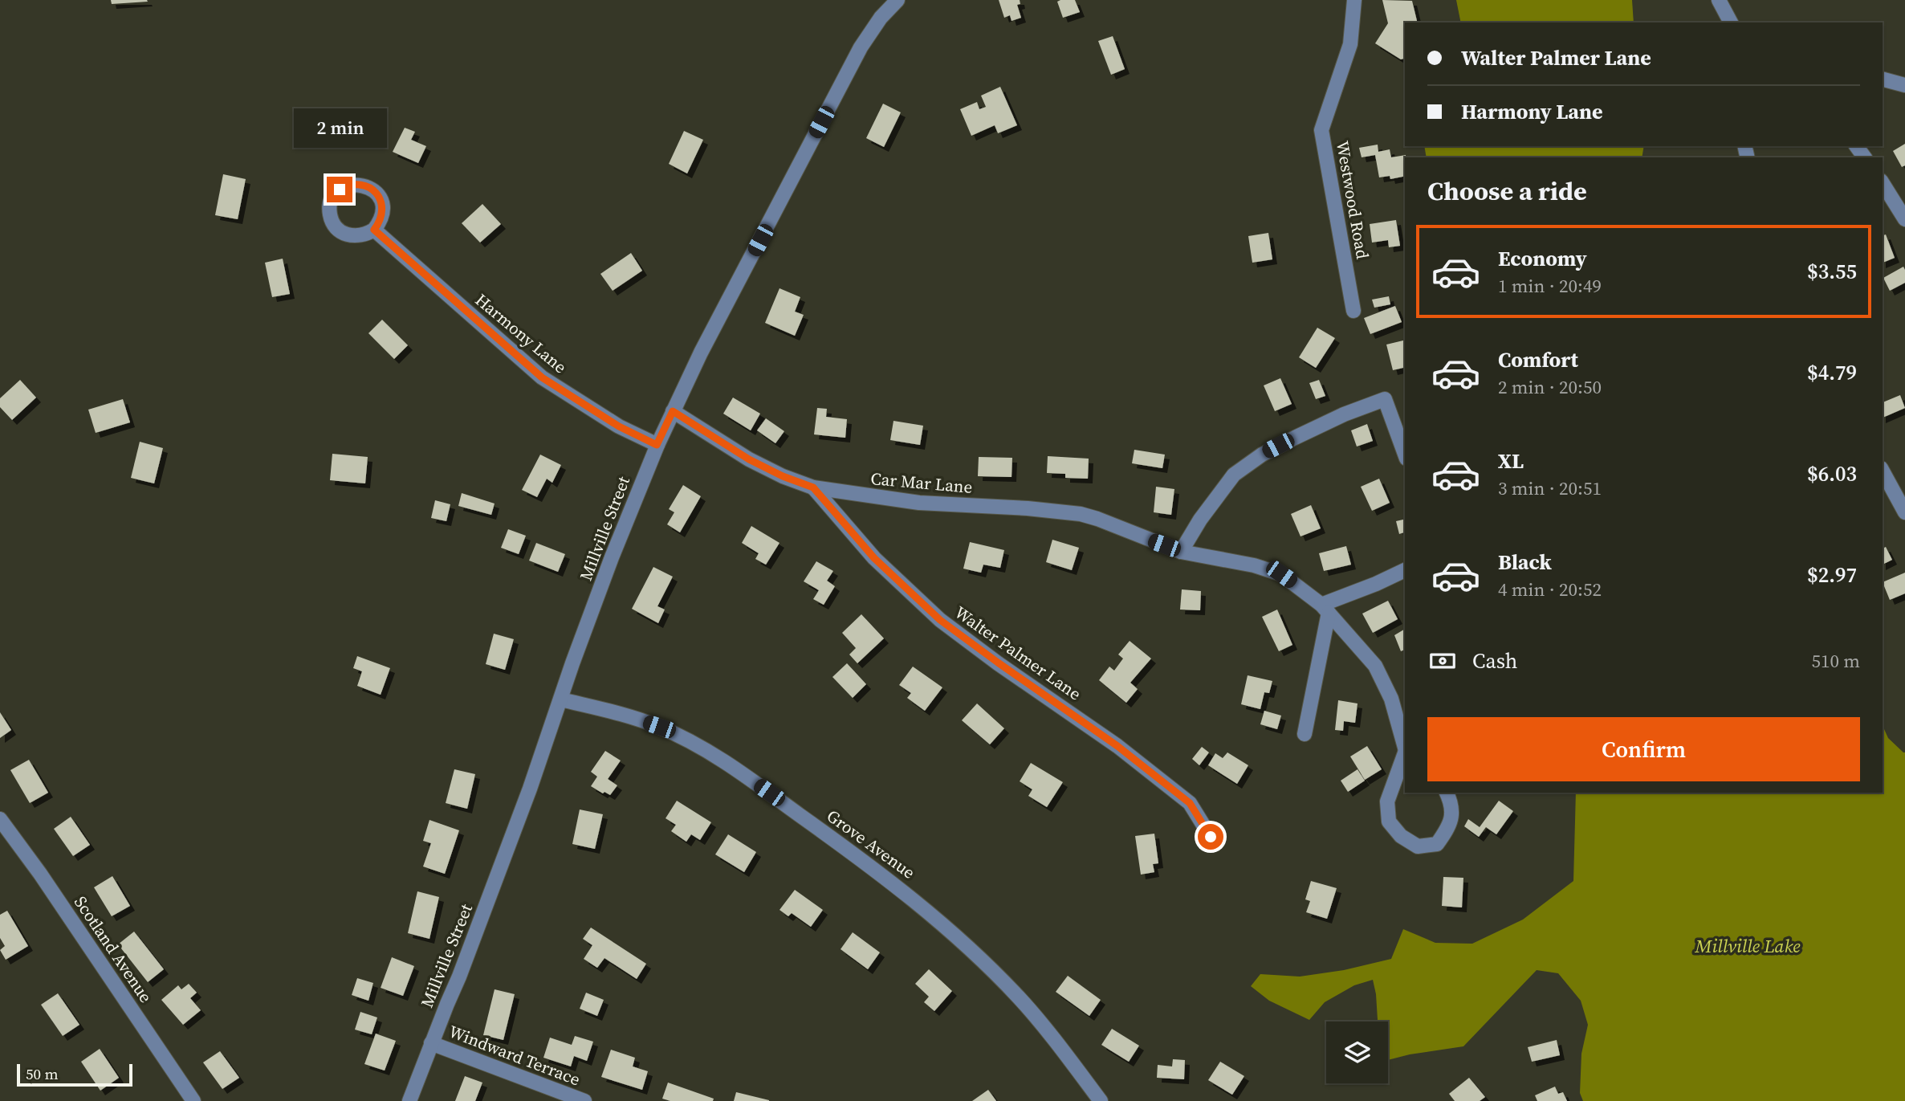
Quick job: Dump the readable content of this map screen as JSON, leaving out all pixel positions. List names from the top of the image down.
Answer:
{
  "streets": {
    "street": [
      "Westwood Road",
      "Harmony Lane",
      "Car Mar Lane",
      "Millville Street",
      "Walter Palmer Lane",
      "Grove Avenue",
      "Scotland Avenue",
      "Windward Terrace"
    ]
  },
  "crossings": [
    ["Harmony Lane", "Millville Street"],
    ["Car Mar Lane", "Millville Street"],
    ["Car Mar Lane", "Walter Palmer Lane"],
    ["Millville Street", "Grove Avenue"],
    ["Millville Street", "Windward Terrace"]
  ],
  "water": ["Millville Lake"],
  "scale_bar": "50 m",
  "page": {
    "banner": ["Walter Palmer Lane", "Harmony Lane"],
    "bubble": "2 min",
    "heading": "Choose a ride",
    "list": [
      {
        "name": "Economy",
        "note": "1 min · 20:49",
        "value": "$3.55"
      },
      {
        "name": "Comfort",
        "note": "2 min · 20:50",
        "value": "$4.79"
      },
      {
        "name": "XL",
        "note": "3 min · 20:51",
        "value": "$6.03"
      },
      {
        "name": "Black",
        "note": "4 min · 20:52",
        "value": "$2.97"
      }
    ],
    "pay": ["Cash", "510 m"],
    "buttons": "Confirm",
    "scale": "50 m"
  }
}
